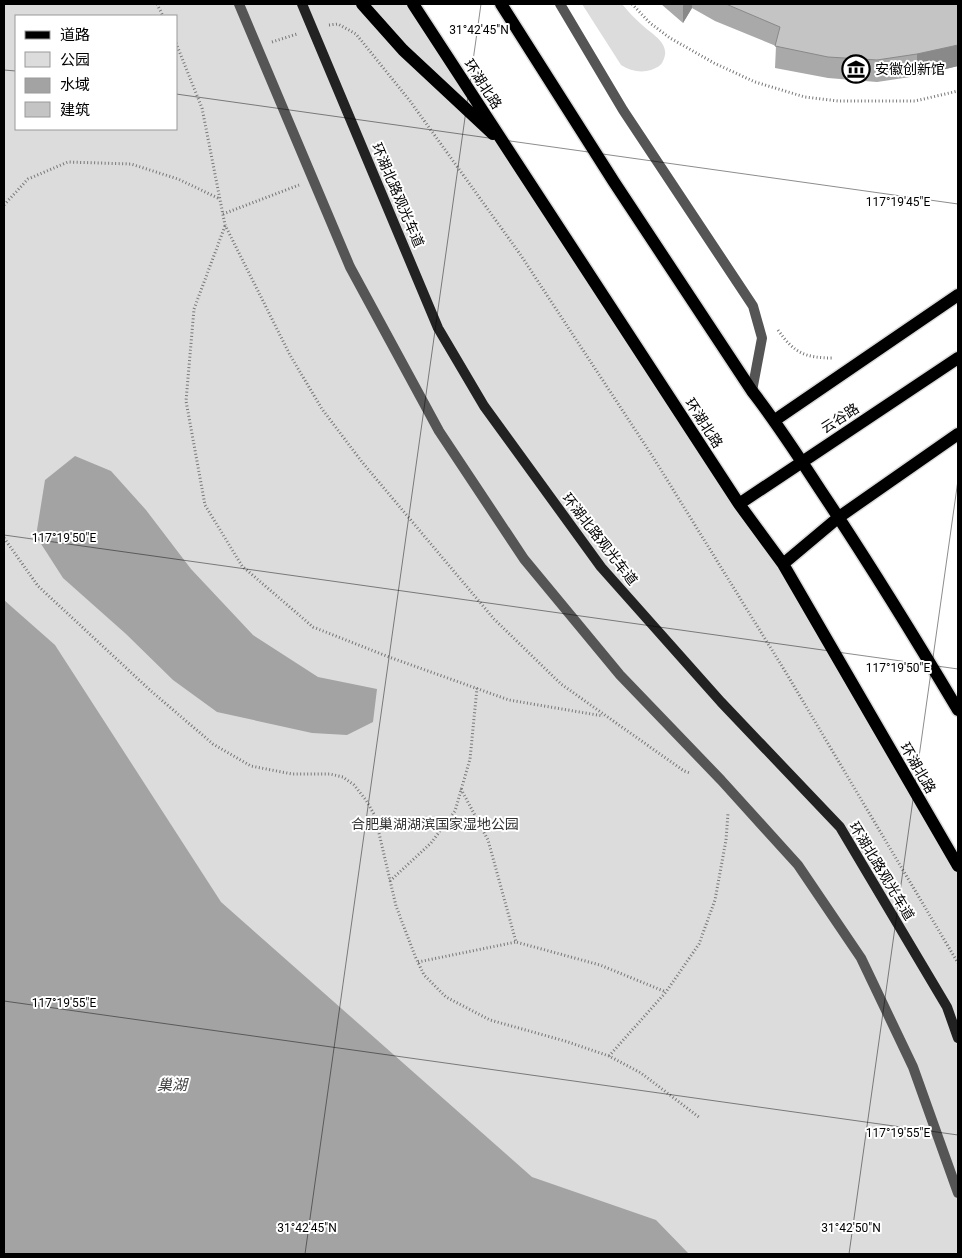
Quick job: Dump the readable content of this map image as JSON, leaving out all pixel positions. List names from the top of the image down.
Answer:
{
  "streets": {
    "main road": ["环湖北路", "云谷路"],
    "street": ["环湖北路观光车道"]
  },
  "crossings": [
    ["环湖北路", "云谷路"]
  ],
  "water": ["巢湖"],
  "parks": ["合肥巢湖湖滨国家湿地公园"],
  "places": {
    "museum": ["安徽创新馆"]
  },
  "legend": [
    "道路",
    "公园",
    "水域",
    "建筑"
  ],
  "coordinates": [
    "31°42'45\"N",
    "117°19'45\"E",
    "117°19'50\"E",
    "117°19'55\"E",
    "31°42'50\"N"
  ]
}
